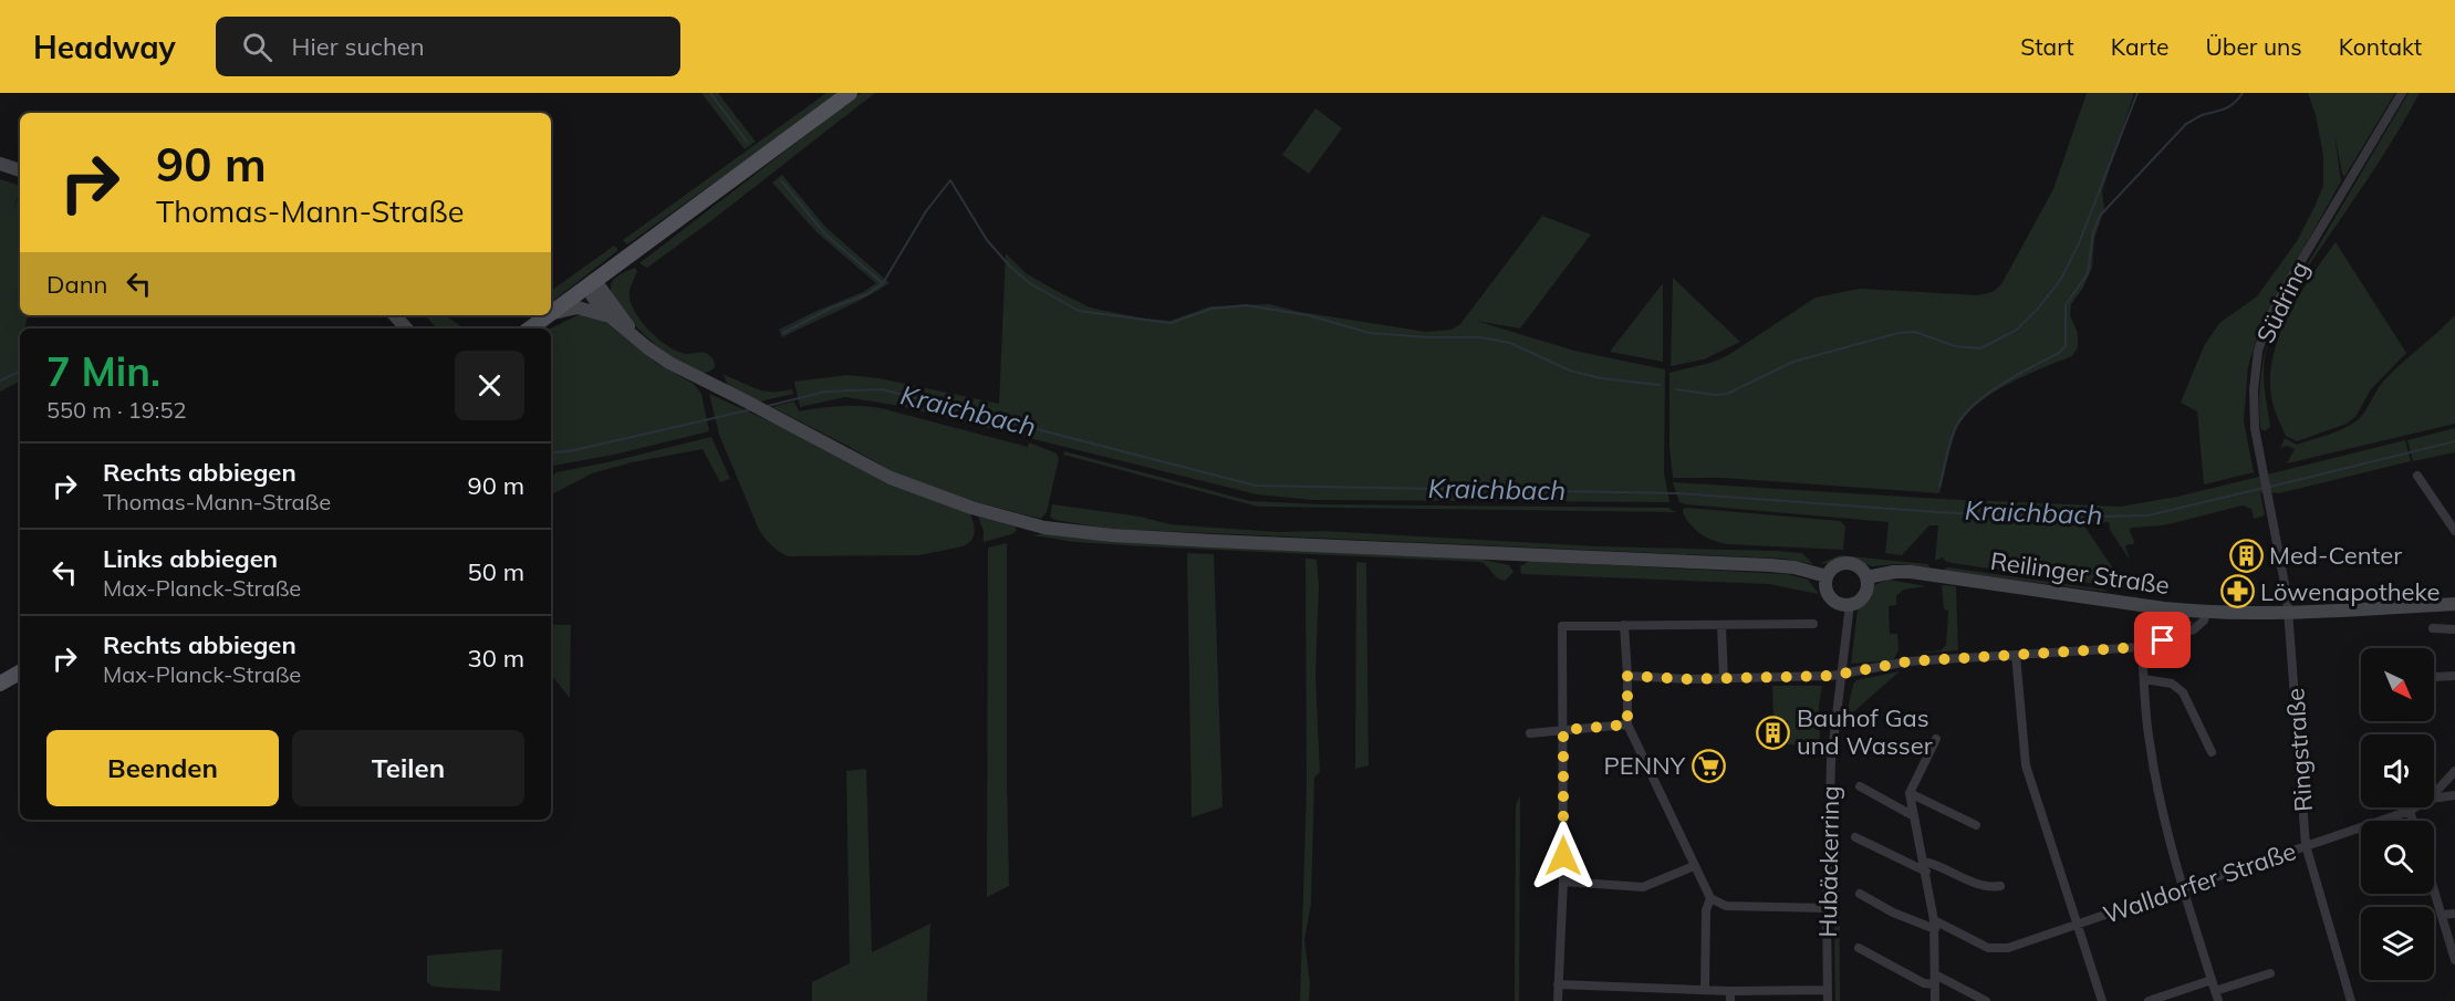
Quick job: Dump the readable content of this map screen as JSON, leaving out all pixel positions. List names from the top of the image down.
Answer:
{
  "streets": {
    "main road": ["Reilinger Straße"],
    "street": [
      "Südring",
      "Ringstraße",
      "Hubäckerring",
      "Walldorfer Straße"
    ]
  },
  "crossings": [
    ["Südring", "Reilinger Straße"],
    ["Südring", "Ringstraße"],
    ["Reilinger Straße", "Ringstraße"],
    ["Reilinger Straße", "Hubäckerring"],
    ["Ringstraße", "Walldorfer Straße"]
  ],
  "water": ["Kraichbach"],
  "places": {
    "building": ["Med-Center", "Bauhof Gas und Wasser"],
    "pharmacy": ["Löwenapotheke"],
    "supermarket": ["PENNY"]
  },
  "north": "bottom right",
  "page": {
    "header": "Headway",
    "search": "Hier suchen",
    "nav": [
      "Start",
      "Karte",
      "Über uns",
      "Kontakt"
    ],
    "turn": ["90 m", "Thomas-Mann-Straße"],
    "then": "Dann",
    "heading": ["7 Min.", "550 m · 19:52"],
    "list": [
      {
        "name": "Rechts abbiegen",
        "note": "Thomas-Mann-Straße",
        "value": "90 m"
      },
      {
        "name": "Links abbiegen",
        "note": "Max-Planck-Straße",
        "value": "50 m"
      },
      {
        "name": "Rechts abbiegen",
        "note": "Max-Planck-Straße",
        "value": "30 m"
      }
    ],
    "buttons": ["Beenden", "Teilen"]
  }
}
